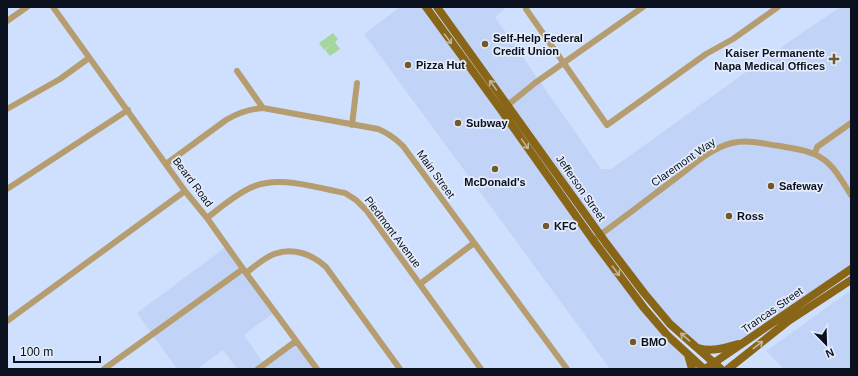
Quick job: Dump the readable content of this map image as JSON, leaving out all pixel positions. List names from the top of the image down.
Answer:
{
  "streets": {
    "main road": ["Jefferson Street", "Trancas Street"],
    "street": [
      "Claremont Way",
      "Main Street",
      "Beard Road",
      "Piedmont Avenue"
    ]
  },
  "crossings": [
    ["Claremont Way", "Jefferson Street"],
    ["Beard Road", "Piedmont Avenue"],
    ["Jefferson Street", "Trancas Street"]
  ],
  "places": {
    "other": [
      "Self-Help Federal Credit Union",
      "Pizza Hut",
      "Subway",
      "McDonald's",
      "Safeway",
      "Ross",
      "KFC",
      "BMO"
    ],
    "health": ["Kaiser Permanente Napa Medical Offices"]
  },
  "scale_bar": "100 m",
  "north": "bottom right"
}
